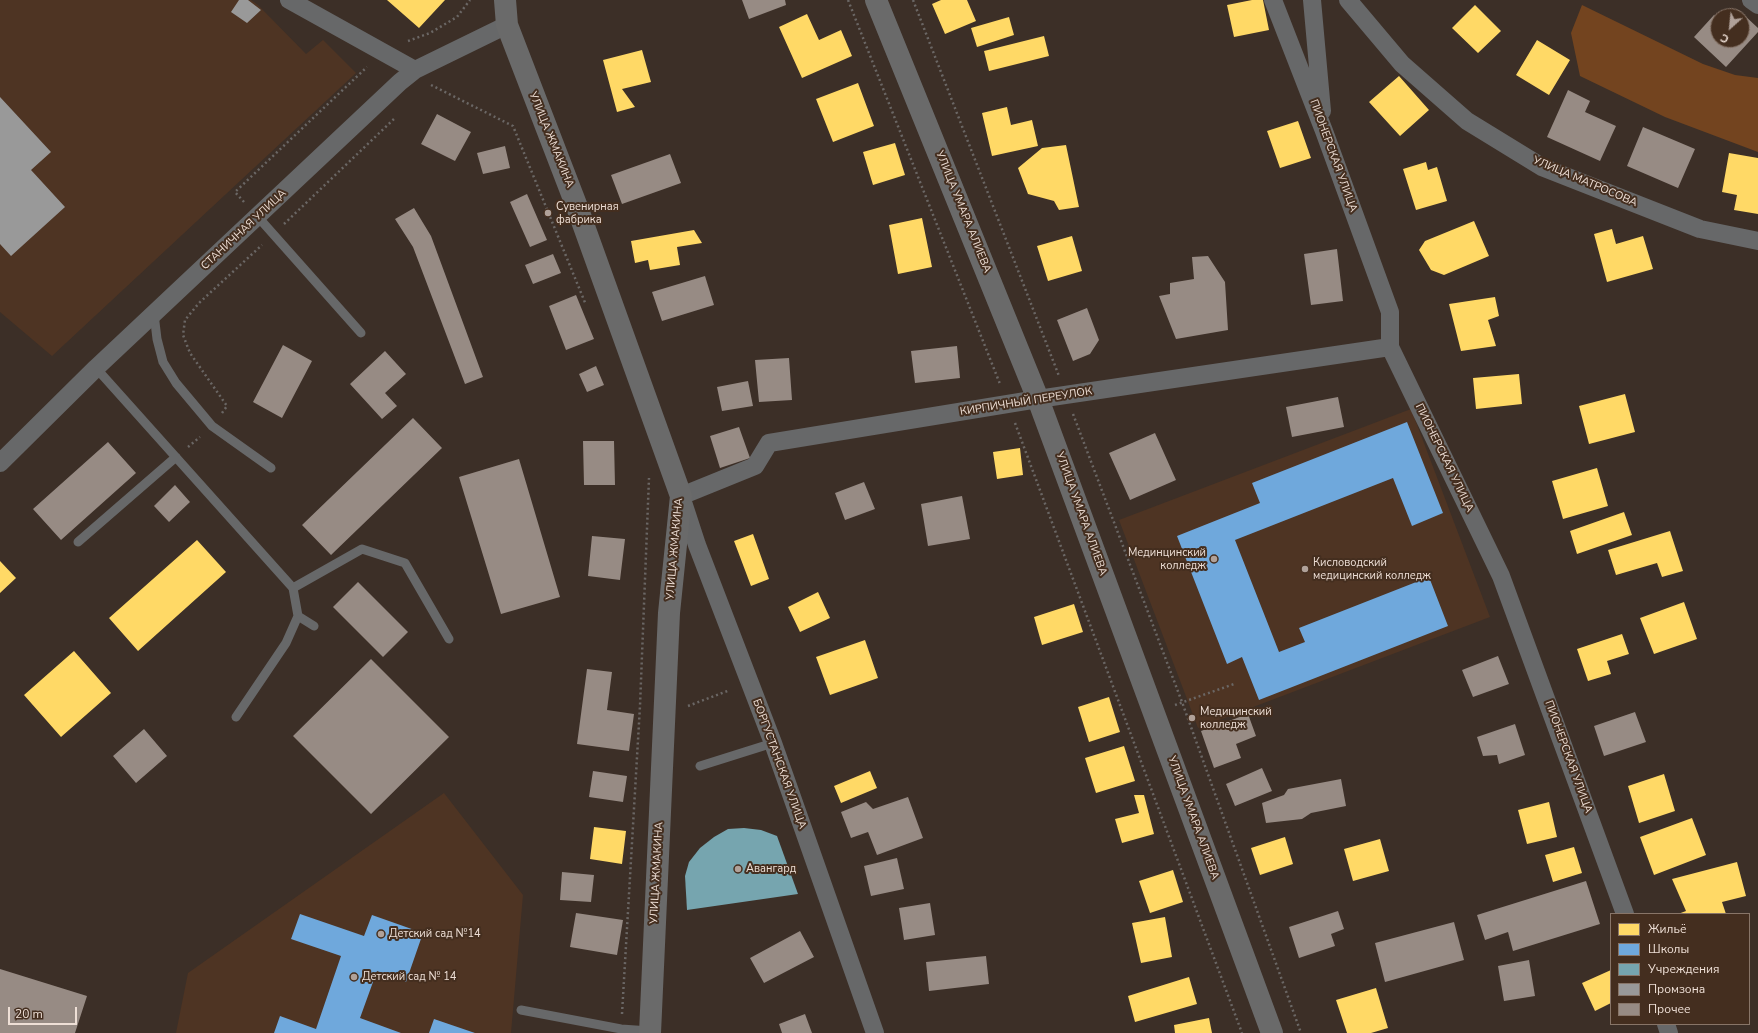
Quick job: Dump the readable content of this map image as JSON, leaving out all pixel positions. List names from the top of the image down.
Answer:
{
  "streets": {
    "street": [
      "УЛИЦА ЖМАКИНА",
      "ПИОНЕРСКАЯ УЛИЦА",
      "УЛИЦА МАТРОСОВА",
      "УЛИЦА УМАРА АЛИЕВА",
      "СТАНИЧНАЯ УЛИЦА",
      "КИРПИЧНЫЙ ПЕРЕУЛОК",
      "БОРГУСТАНСКАЯ УЛИЦА"
    ]
  },
  "crossings": [
    ["УЛИЦА ЖМАКИНА", "СТАНИЧНАЯ УЛИЦА"],
    ["УЛИЦА ЖМАКИНА", "КИРПИЧНЫЙ ПЕРЕУЛОК"],
    ["УЛИЦА ЖМАКИНА", "БОРГУСТАНСКАЯ УЛИЦА"],
    ["ПИОНЕРСКАЯ УЛИЦА", "КИРПИЧНЫЙ ПЕРЕУЛОК"],
    ["УЛИЦА УМАРА АЛИЕВА", "КИРПИЧНЫЙ ПЕРЕУЛОК"],
    ["КИРПИЧНЫЙ ПЕРЕУЛОК", "БОРГУСТАНСКАЯ УЛИЦА"]
  ],
  "places": [
    "Сувенирная фабрика",
    "Мединцинский колледж",
    "Кисловодский медицинский колледж",
    "Медицинский колледж",
    "Авангард",
    "Детский сад №14",
    "Детский сад № 14"
  ],
  "legend": [
    "Жильё",
    "Школы",
    "Учреждения",
    "Промзона",
    "Прочее"
  ],
  "scale_bar": "20 m",
  "north": "bottom left"
}
